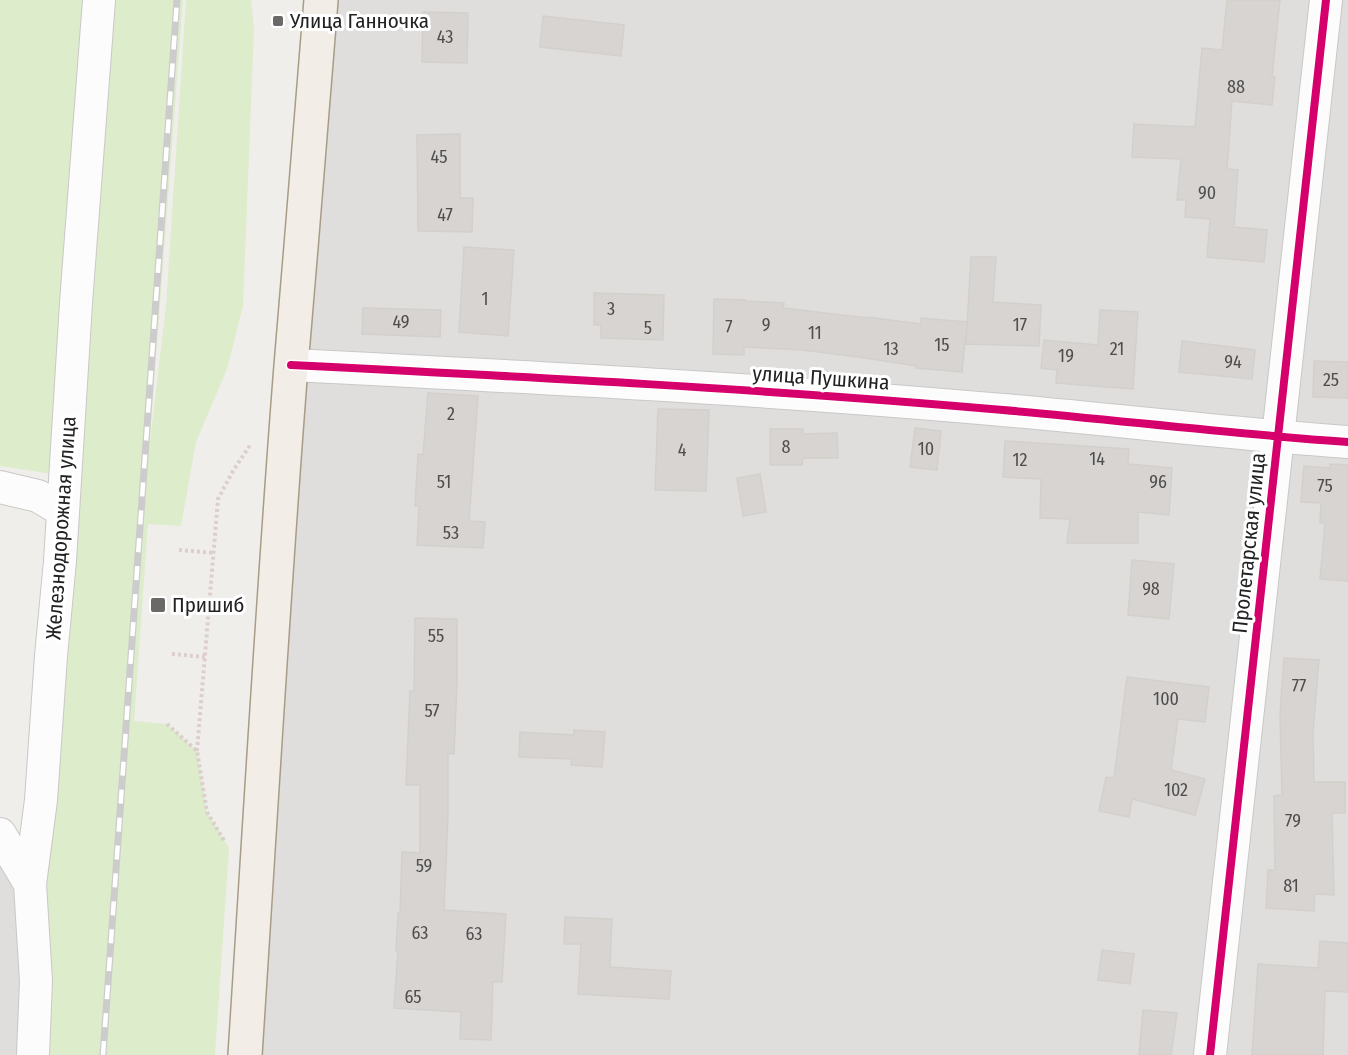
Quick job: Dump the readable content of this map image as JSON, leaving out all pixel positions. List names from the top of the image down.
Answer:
{
  "streets": {
    "street": ["улица Пушкина", "Железнодорожная улица", "Пролетарская улица"]
  },
  "crossings": [
    ["улица Пушкина", "Пролетарская улица"]
  ],
  "places": {
    "transit": ["Улица Ганночка", "Пришиб"]
  },
  "house_numbers": [
    "43",
    "88",
    "45",
    "90",
    "47",
    "1",
    "3",
    "49",
    "9",
    "17",
    "7",
    "5",
    "11",
    "15",
    "13",
    "21",
    "19",
    "94",
    "25",
    "2",
    "8",
    "10",
    "4",
    "14",
    "12",
    "51",
    "96",
    "75",
    "53",
    "98",
    "55",
    "77",
    "100",
    "57",
    "102",
    "79",
    "59",
    "81",
    "63",
    "63",
    "65"
  ]
}
